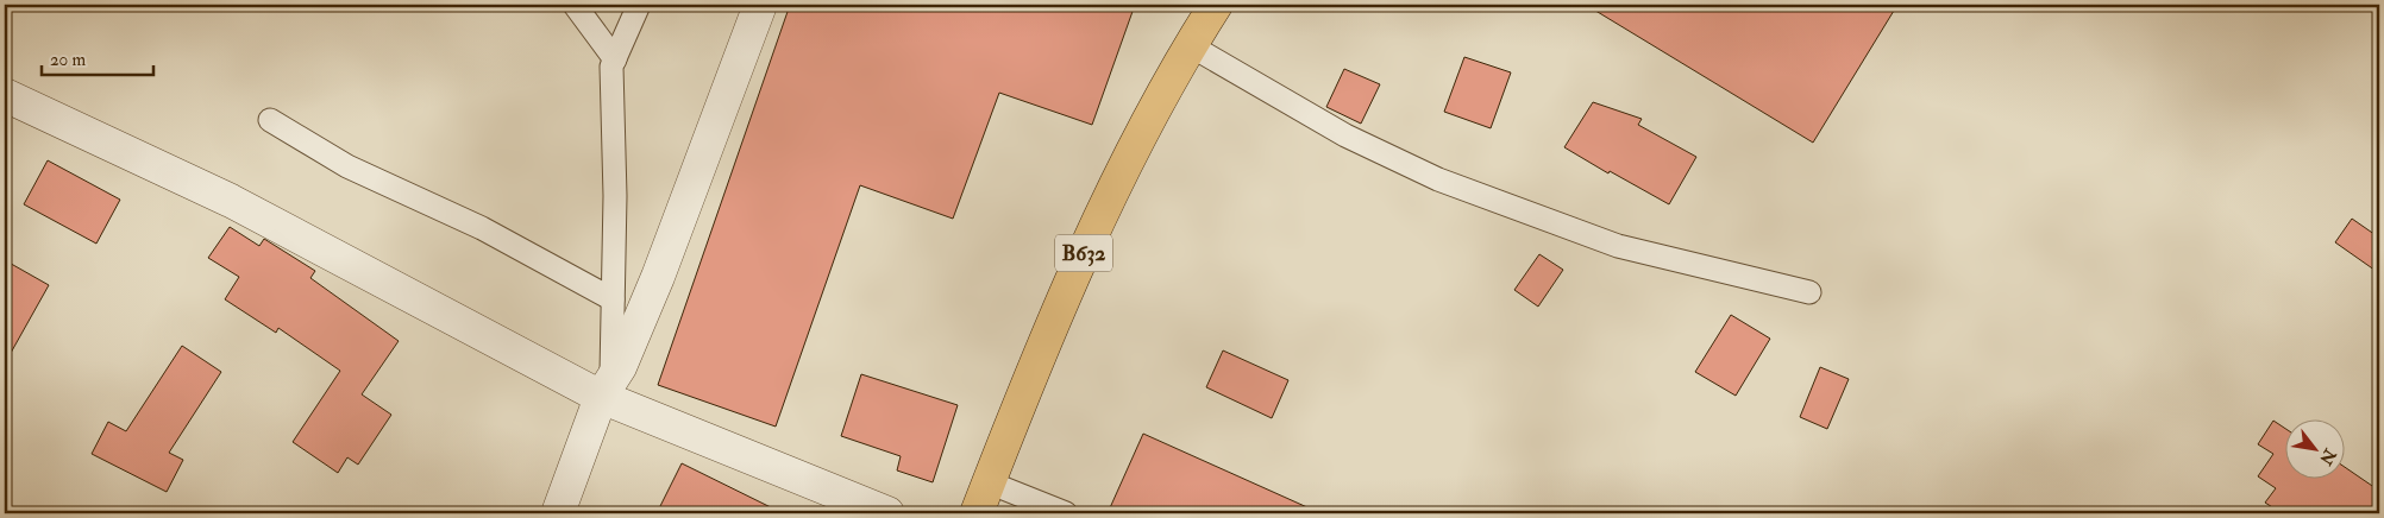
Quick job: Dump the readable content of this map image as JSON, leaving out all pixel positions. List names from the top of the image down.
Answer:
{
  "streets": {
    "main road": ["B632"]
  },
  "scale_bar": "20 m",
  "north": "bottom right"
}
